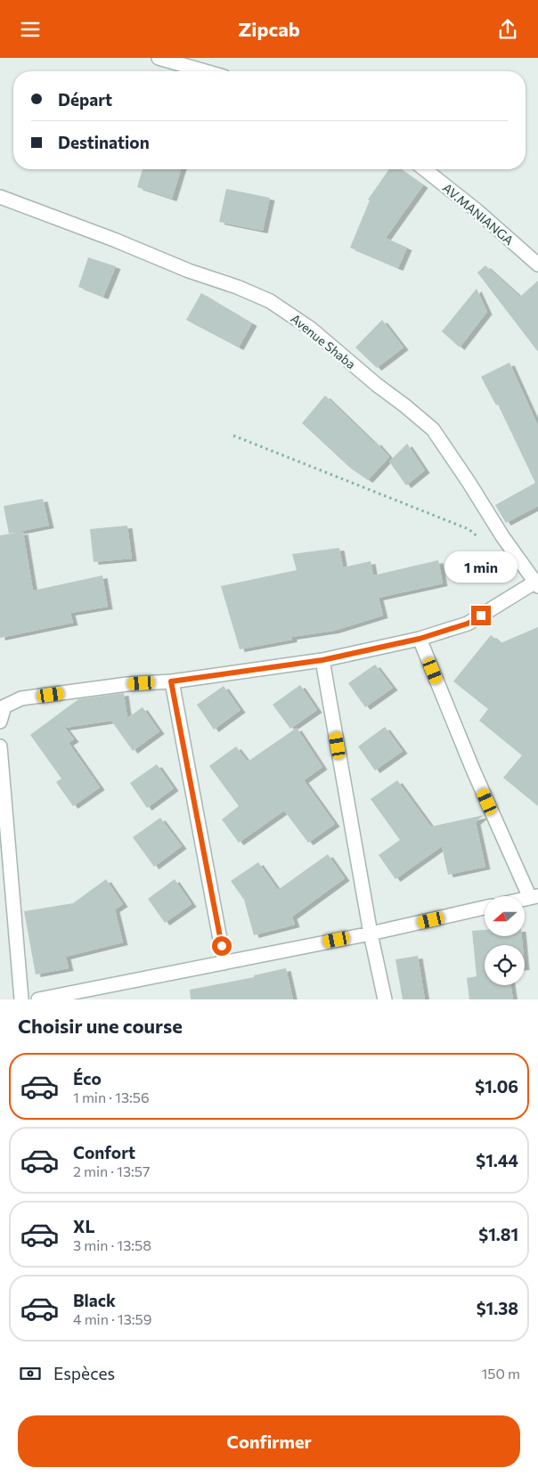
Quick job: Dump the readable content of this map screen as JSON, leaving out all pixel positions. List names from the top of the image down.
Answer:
{
  "streets": {
    "street": ["AV.MANIANGA", "Avenue Shaba"]
  },
  "north": "left",
  "page": {
    "header": "Zipcab",
    "banner": ["Départ", "Destination"],
    "bubble": "1 min",
    "heading": "Choisir une course",
    "list": [
      {
        "name": "Éco",
        "note": "1 min · 13:56",
        "value": "$1.06"
      },
      {
        "name": "Confort",
        "note": "2 min · 13:57",
        "value": "$1.44"
      },
      {
        "name": "XL",
        "note": "3 min · 13:58",
        "value": "$1.81"
      },
      {
        "name": "Black",
        "note": "4 min · 13:59",
        "value": "$1.38"
      }
    ],
    "pay": ["Espèces", "150 m"],
    "buttons": "Confirmer"
  }
}
